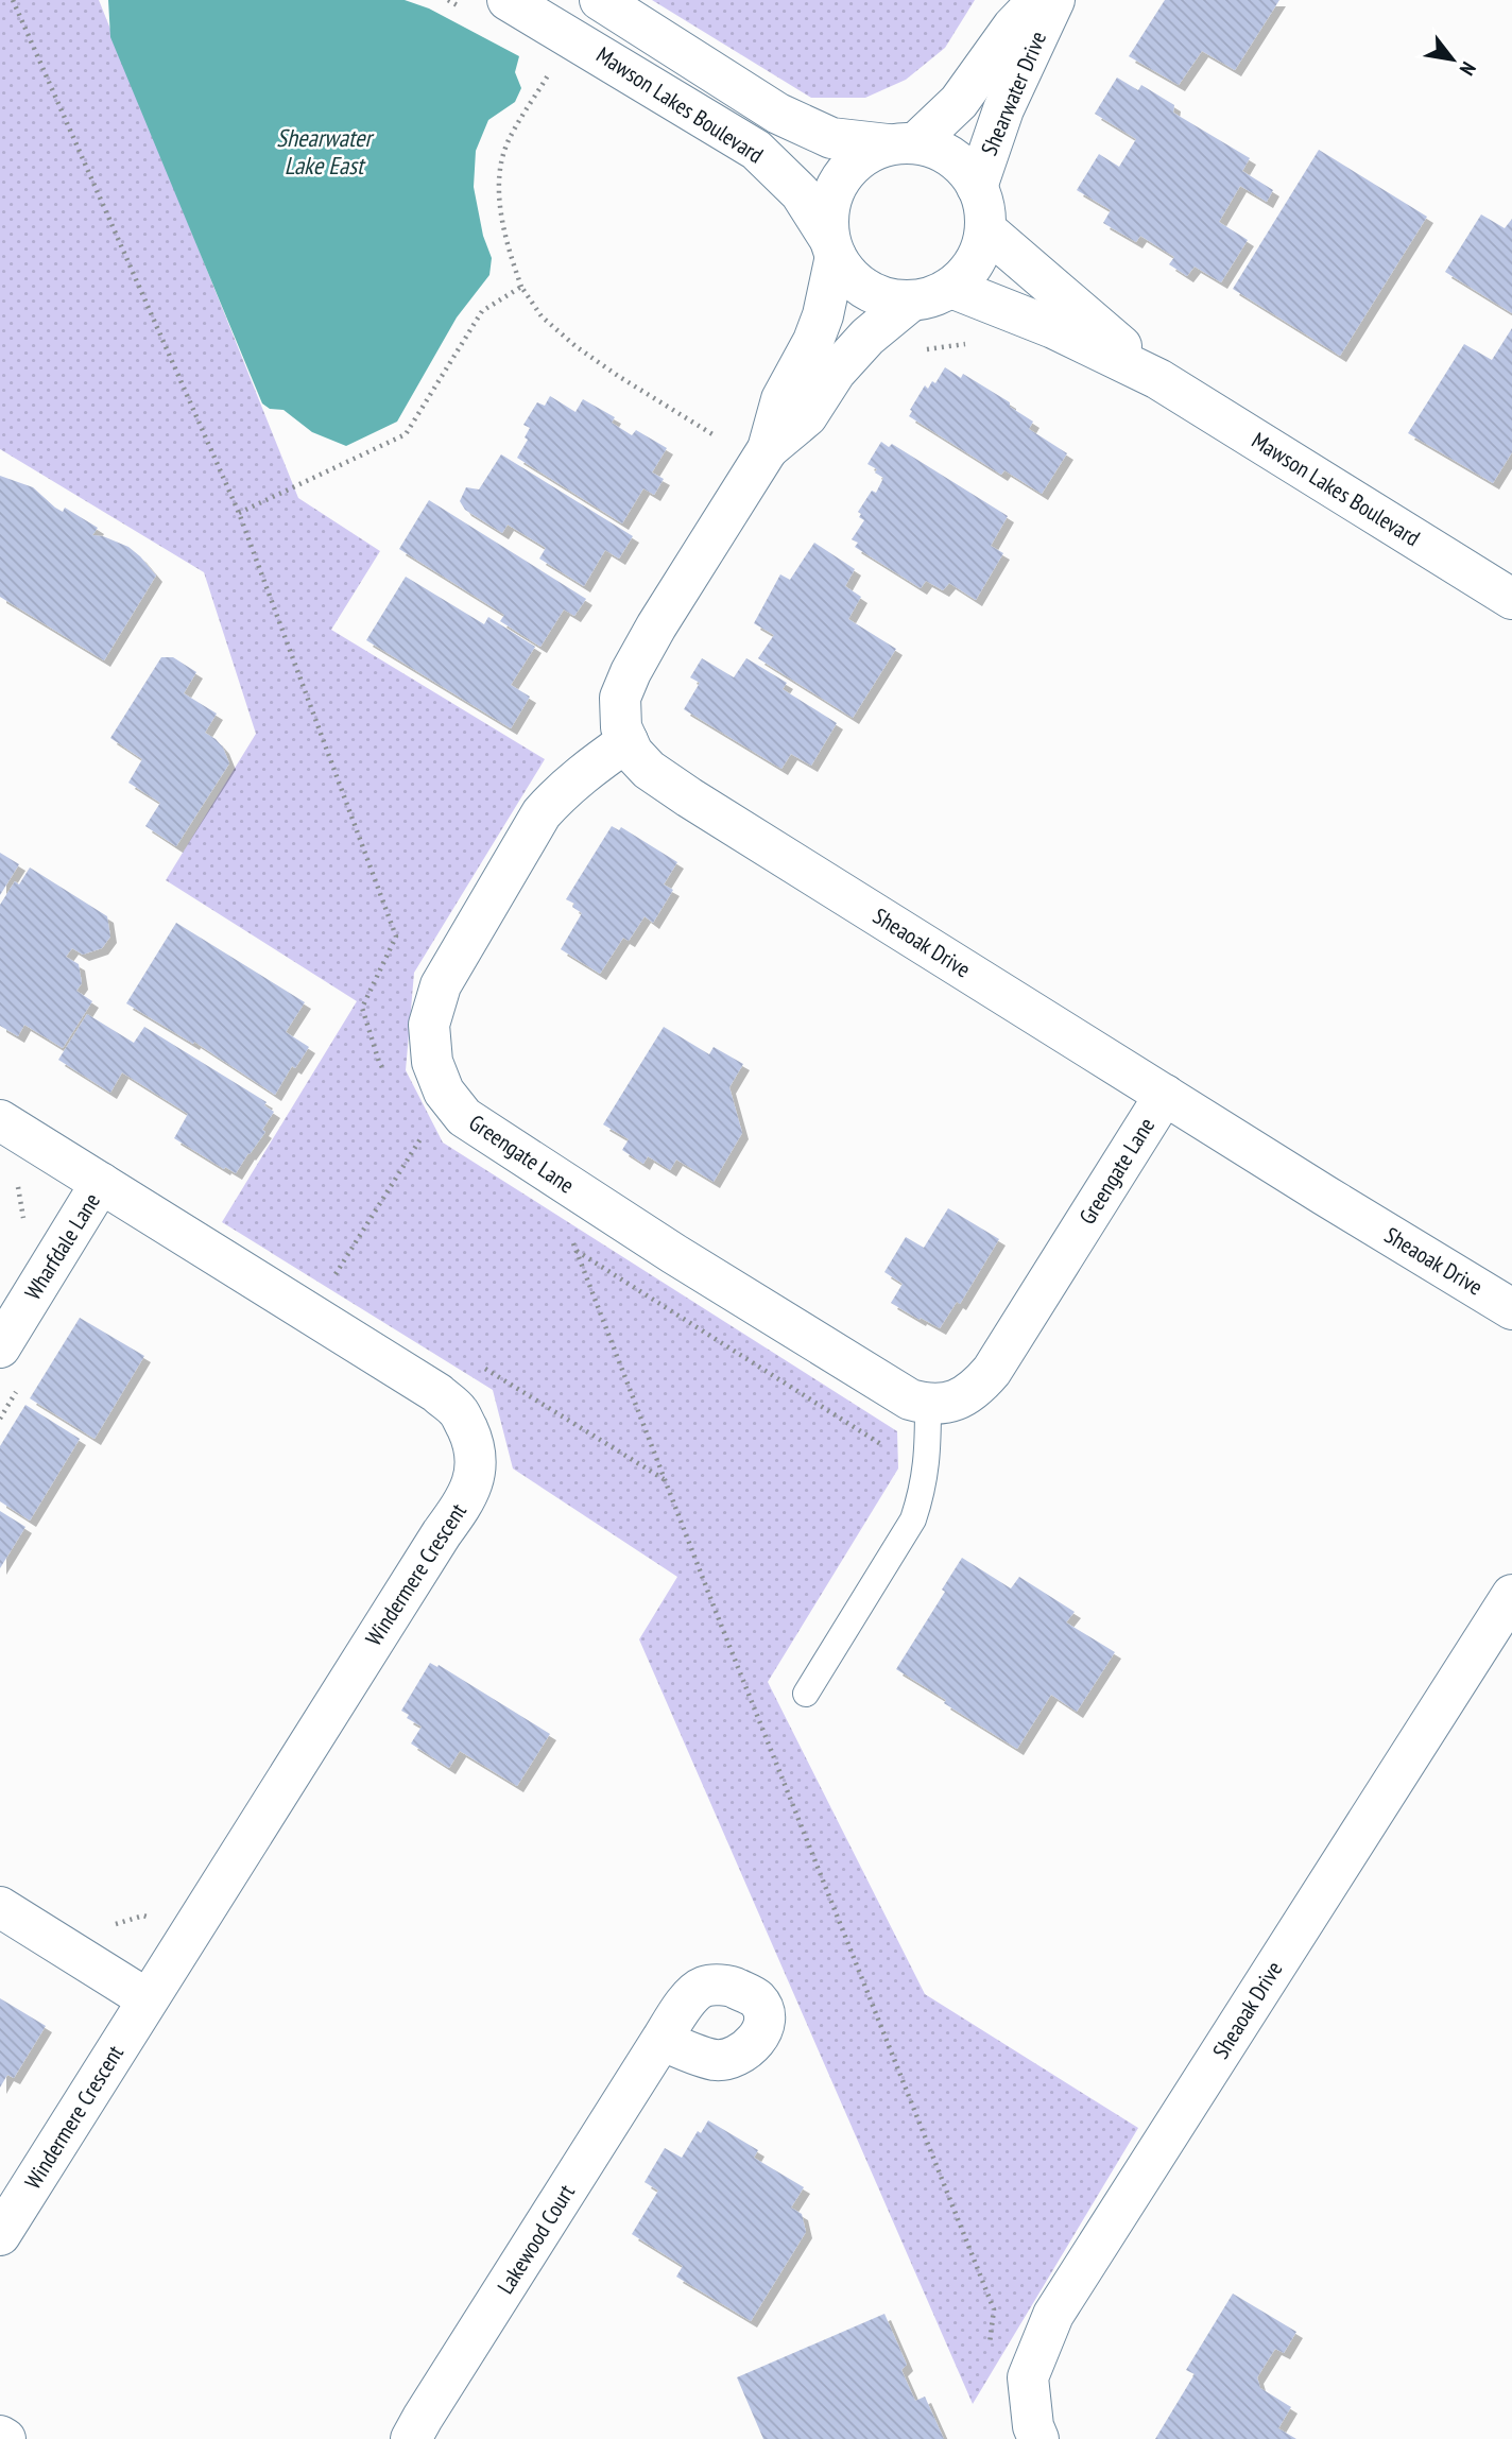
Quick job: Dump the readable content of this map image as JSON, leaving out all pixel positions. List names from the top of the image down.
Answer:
{
  "streets": {
    "street": [
      "Shearwater Drive",
      "Mawson Lakes Boulevard",
      "Sheaoak Drive",
      "Greengate Lane",
      "Wharfdale Lane",
      "Windermere Crescent",
      "Lakewood Court"
    ]
  },
  "crossings": [
    ["Shearwater Drive", "Mawson Lakes Boulevard"],
    ["Shearwater Drive", "Sheaoak Drive"],
    ["Mawson Lakes Boulevard", "Sheaoak Drive"],
    ["Sheaoak Drive", "Greengate Lane"],
    ["Wharfdale Lane", "Windermere Crescent"]
  ],
  "water": ["Shearwater Lake East"],
  "north": "bottom right"
}
